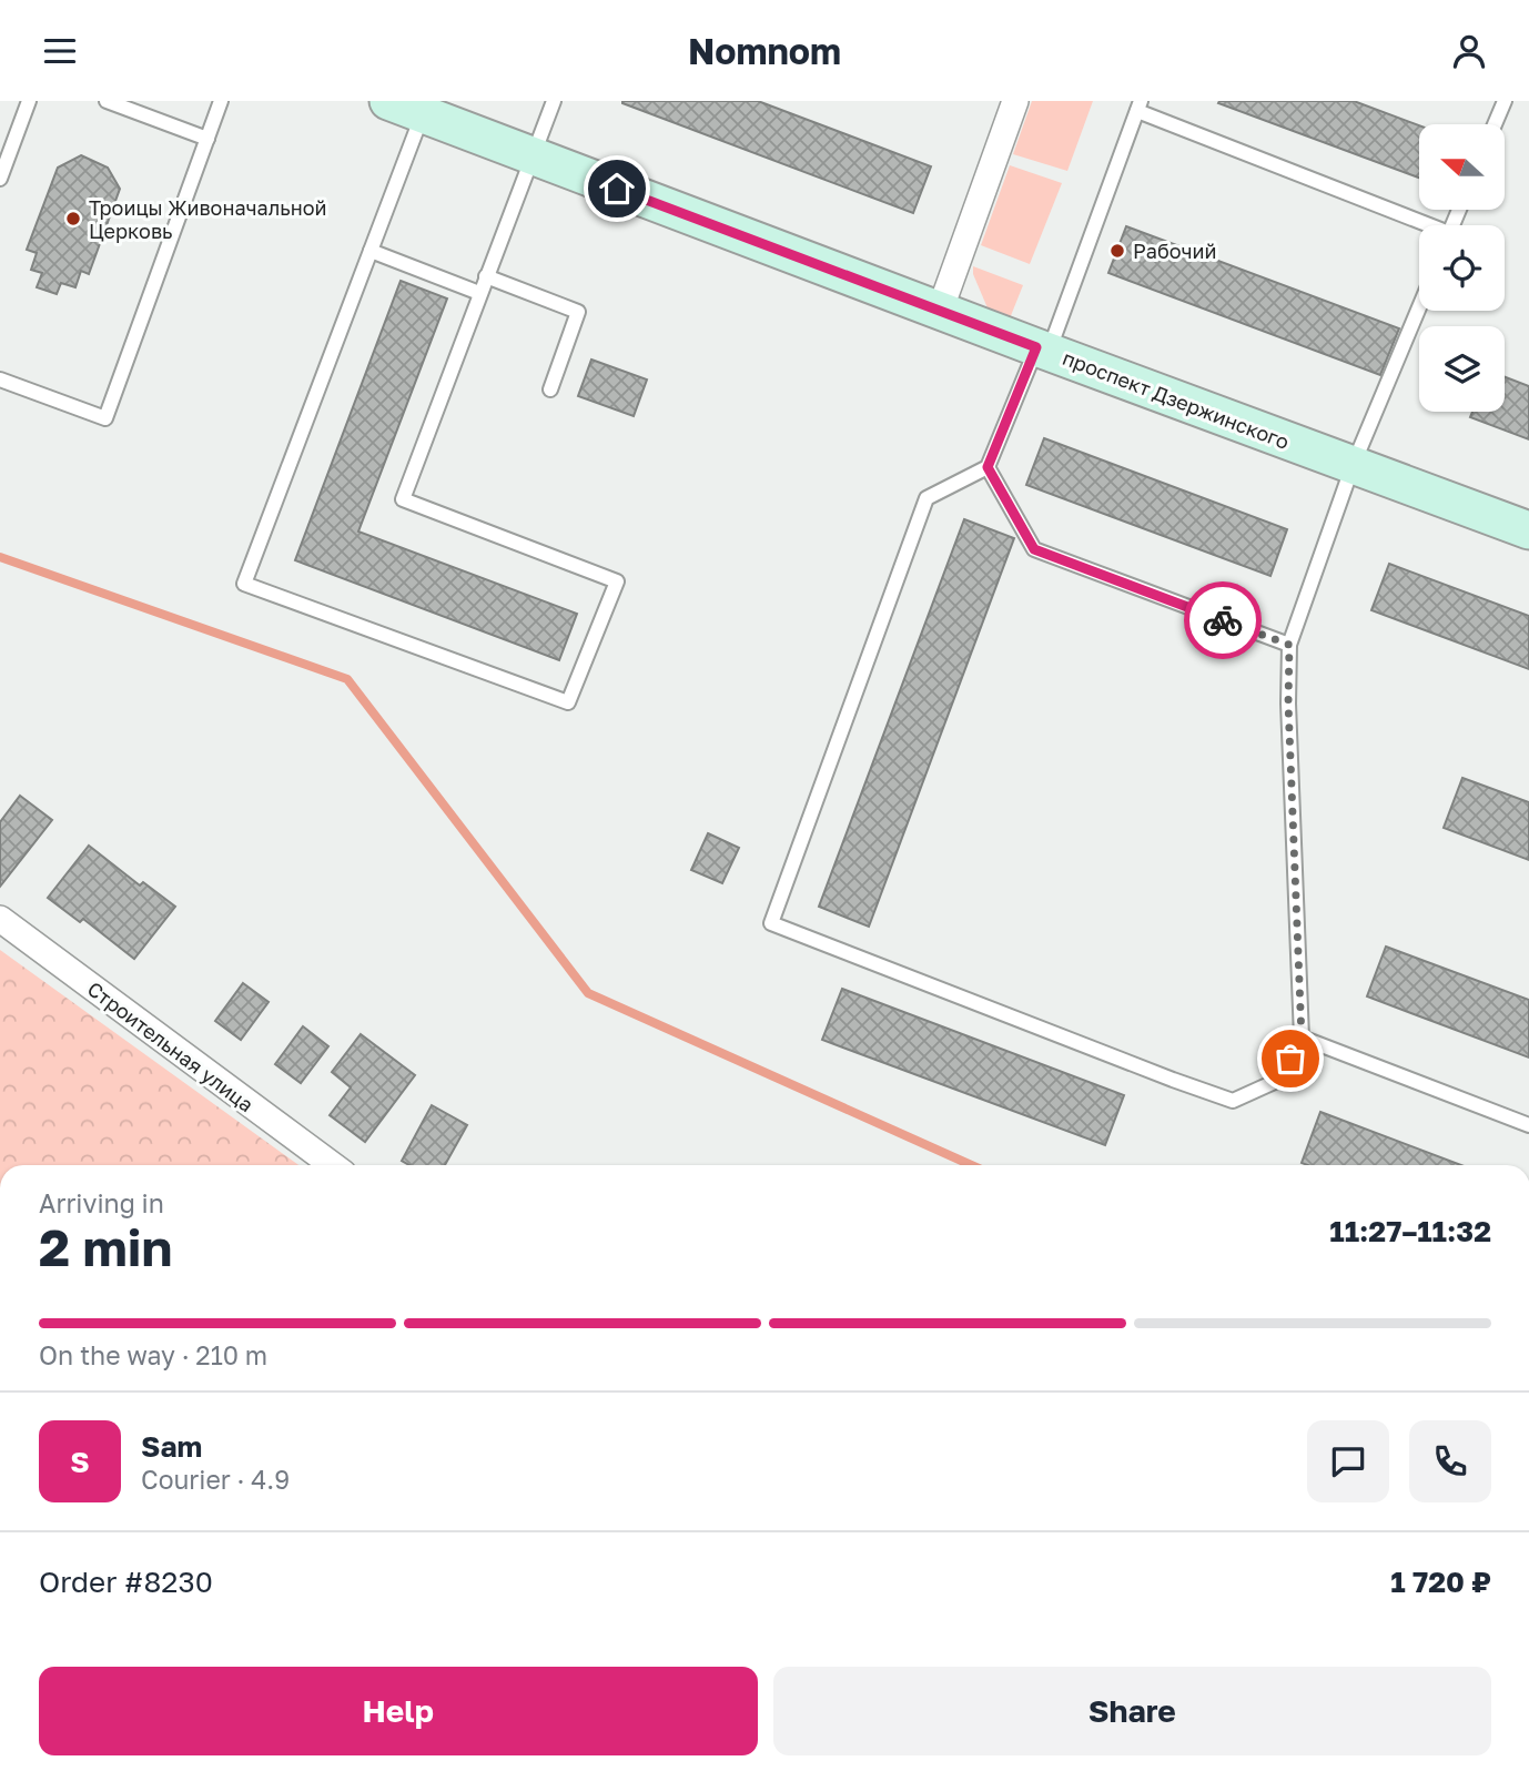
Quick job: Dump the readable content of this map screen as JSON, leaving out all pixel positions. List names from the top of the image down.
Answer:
{
  "streets": {
    "street": ["проспект Дзержинского", "Строительная улица"]
  },
  "places": ["Троицы Живоначальной Церковь", "Рабочий"],
  "north": "left",
  "page": {
    "header": "Nomnom",
    "heading": ["2 min", "Arriving in", "11:27–11:32"],
    "panel": [
      "Sam",
      "Courier · 4.9",
      "Order #8230",
      "1 720 ₽"
    ],
    "bar": "On the way · 210 m",
    "round": "S",
    "buttons": ["Help", "Share"]
  }
}
